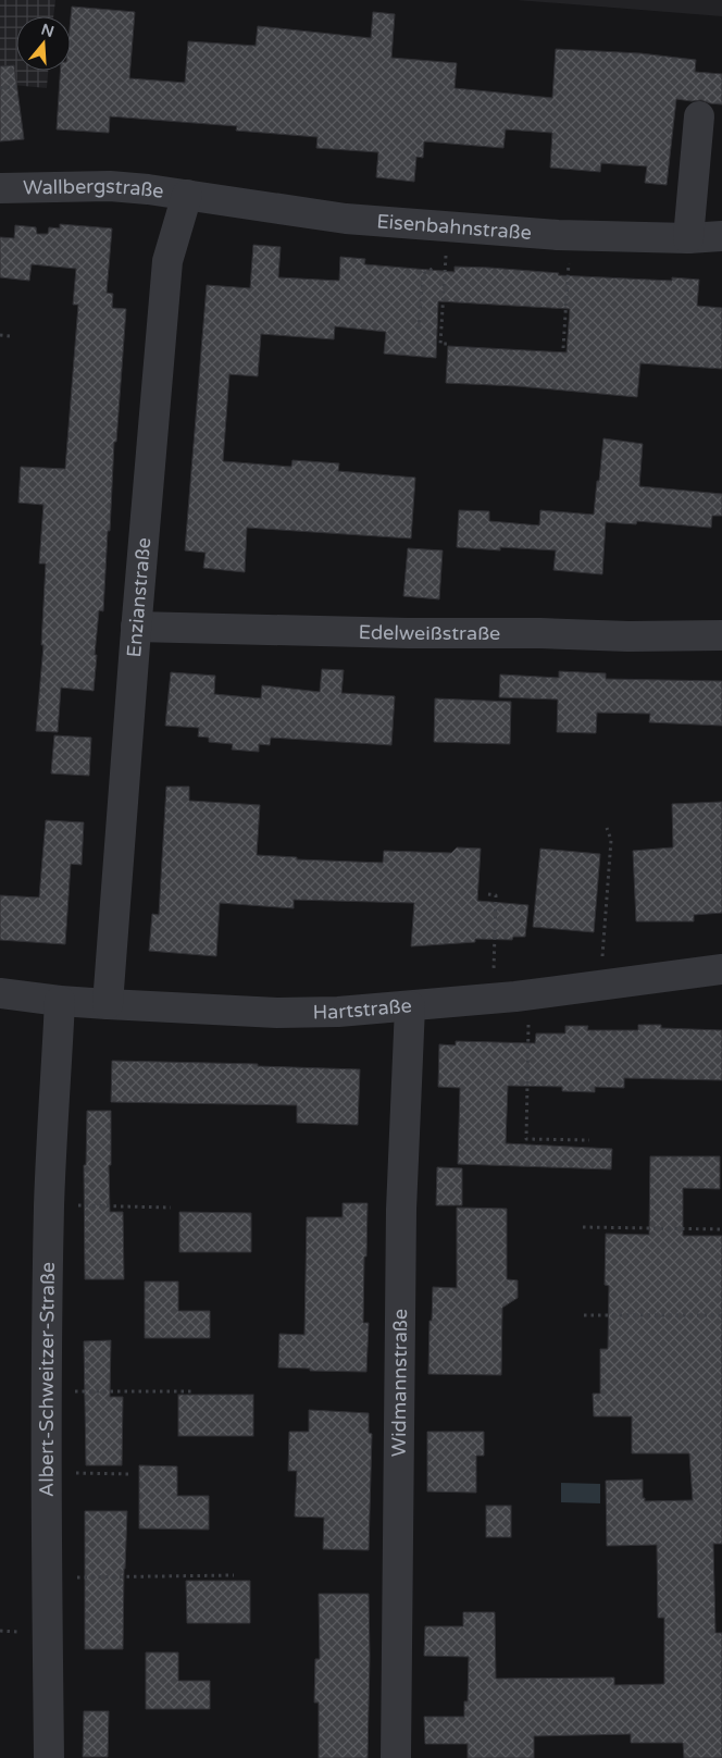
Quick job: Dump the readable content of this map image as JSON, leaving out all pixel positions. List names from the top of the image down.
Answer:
{
  "streets": {
    "street": [
      "Wallbergstraße",
      "Eisenbahnstraße",
      "Enzianstraße",
      "Edelweißstraße",
      "Hartstraße",
      "Albert-Schweitzer-Straße",
      "Widmannstraße"
    ]
  },
  "crossings": [
    ["Wallbergstraße", "Eisenbahnstraße"],
    ["Wallbergstraße", "Enzianstraße"],
    ["Eisenbahnstraße", "Enzianstraße"],
    ["Enzianstraße", "Edelweißstraße"],
    ["Enzianstraße", "Hartstraße"],
    ["Hartstraße", "Albert-Schweitzer-Straße"],
    ["Hartstraße", "Widmannstraße"]
  ],
  "north": "top"
}
